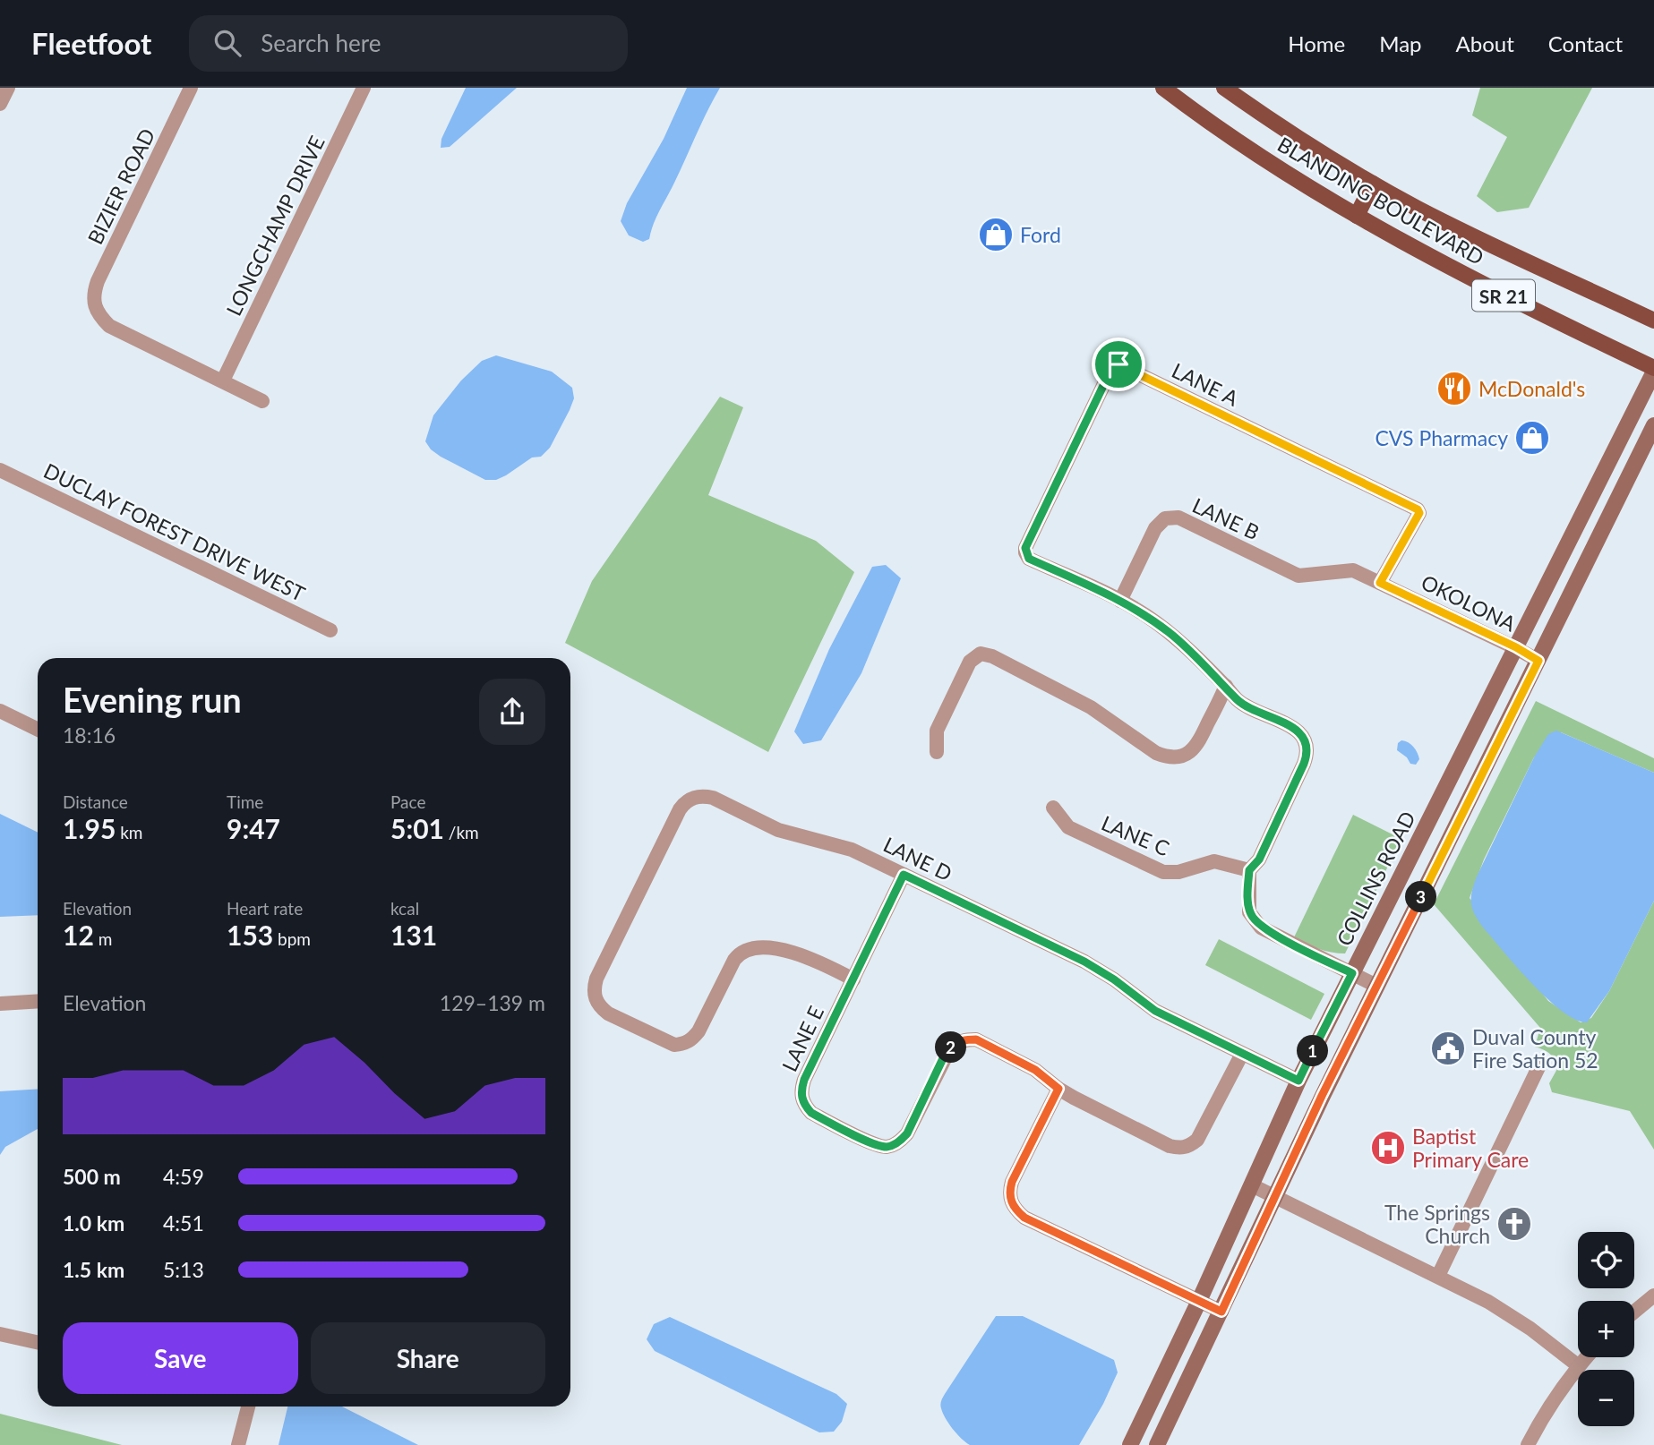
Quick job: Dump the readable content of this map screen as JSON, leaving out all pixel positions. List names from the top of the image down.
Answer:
{
  "streets": {
    "main road": ["BLANDING BOULEVARD", "SR 21", "COLLINS ROAD"],
    "street": [
      "BIZIER ROAD",
      "LONGCHAMP DRIVE",
      "LANE A",
      "LANE B",
      "DUCLAY FOREST DRIVE WEST",
      "OKOLONA",
      "LANE C",
      "LANE D",
      "LANE E"
    ]
  },
  "crossings": [
    ["BIZIER ROAD", "LONGCHAMP DRIVE"],
    ["BLANDING BOULEVARD", "COLLINS ROAD"],
    ["LANE A", "LANE B"],
    ["LANE A", "OKOLONA"],
    ["LANE B", "OKOLONA"],
    ["OKOLONA", "COLLINS ROAD"],
    ["LANE D", "COLLINS ROAD"],
    ["LANE D", "LANE E"]
  ],
  "places": {
    "shop": ["Ford", "CVS Pharmacy"],
    "restaurant": ["McDonald's"],
    "public building": ["Duval County Fire Sation 52"],
    "hospital": ["Baptist Primary Care"],
    "church": ["The Springs Church"]
  },
  "page": {
    "header": "Fleetfoot",
    "search": "Search here",
    "nav": [
      "Home",
      "Map",
      "About",
      "Contact"
    ],
    "heading": ["Evening run", "18:16"],
    "stats": [
      ["Distance", "1.95 km"],
      ["Time", "9:47"],
      ["Pace", "5:01 /km"],
      ["Elevation", "12 m"],
      ["Heart rate", "153 bpm"],
      ["kcal", "131"]
    ],
    "pins": ["3", "2", "1"],
    "chart": ["Elevation", "129–139 m"],
    "list": [
      {
        "name": "500 m",
        "note": "4:59"
      },
      {
        "name": "1.0 km",
        "note": "4:51"
      },
      {
        "name": "1.5 km",
        "note": "5:13"
      }
    ],
    "map_buttons": ["+", "−"],
    "buttons": ["Save", "Share"]
  }
}
